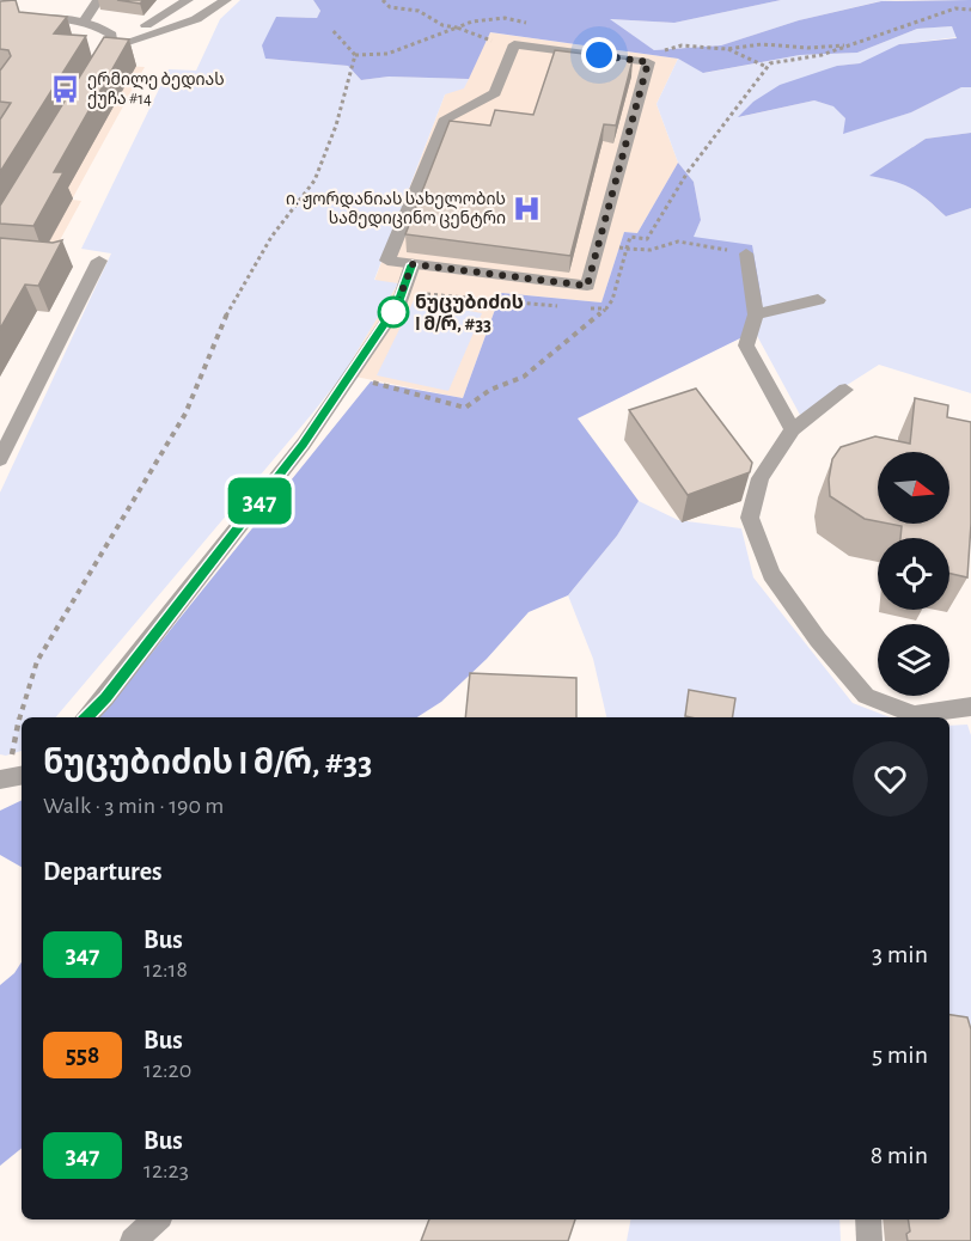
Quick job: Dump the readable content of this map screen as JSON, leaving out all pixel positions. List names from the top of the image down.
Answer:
{
  "places": {
    "bus stop": ["ერმილე ბედიას ქუჩა #14"],
    "hospital": ["ი. ჟორდანიას სახელობის სამედიცინო ცენტრი"],
    "other": ["ნუცუბიძის I მ/რ, #33"]
  },
  "lines": ["bus line 347"],
  "north": "right",
  "page": {
    "on_map": "347",
    "heading": [
      ["ნუცუბიძის I მ/რ, #33", "Walk · 3 min · 190 m"],
      "Departures"
    ],
    "list": [
      {
        "mark": "347",
        "name": "Bus",
        "note": "12:18",
        "value": "3 min"
      },
      {
        "mark": "558",
        "name": "Bus",
        "note": "12:20",
        "value": "5 min"
      },
      {
        "mark": "347",
        "name": "Bus",
        "note": "12:23",
        "value": "8 min"
      }
    ]
  }
}
